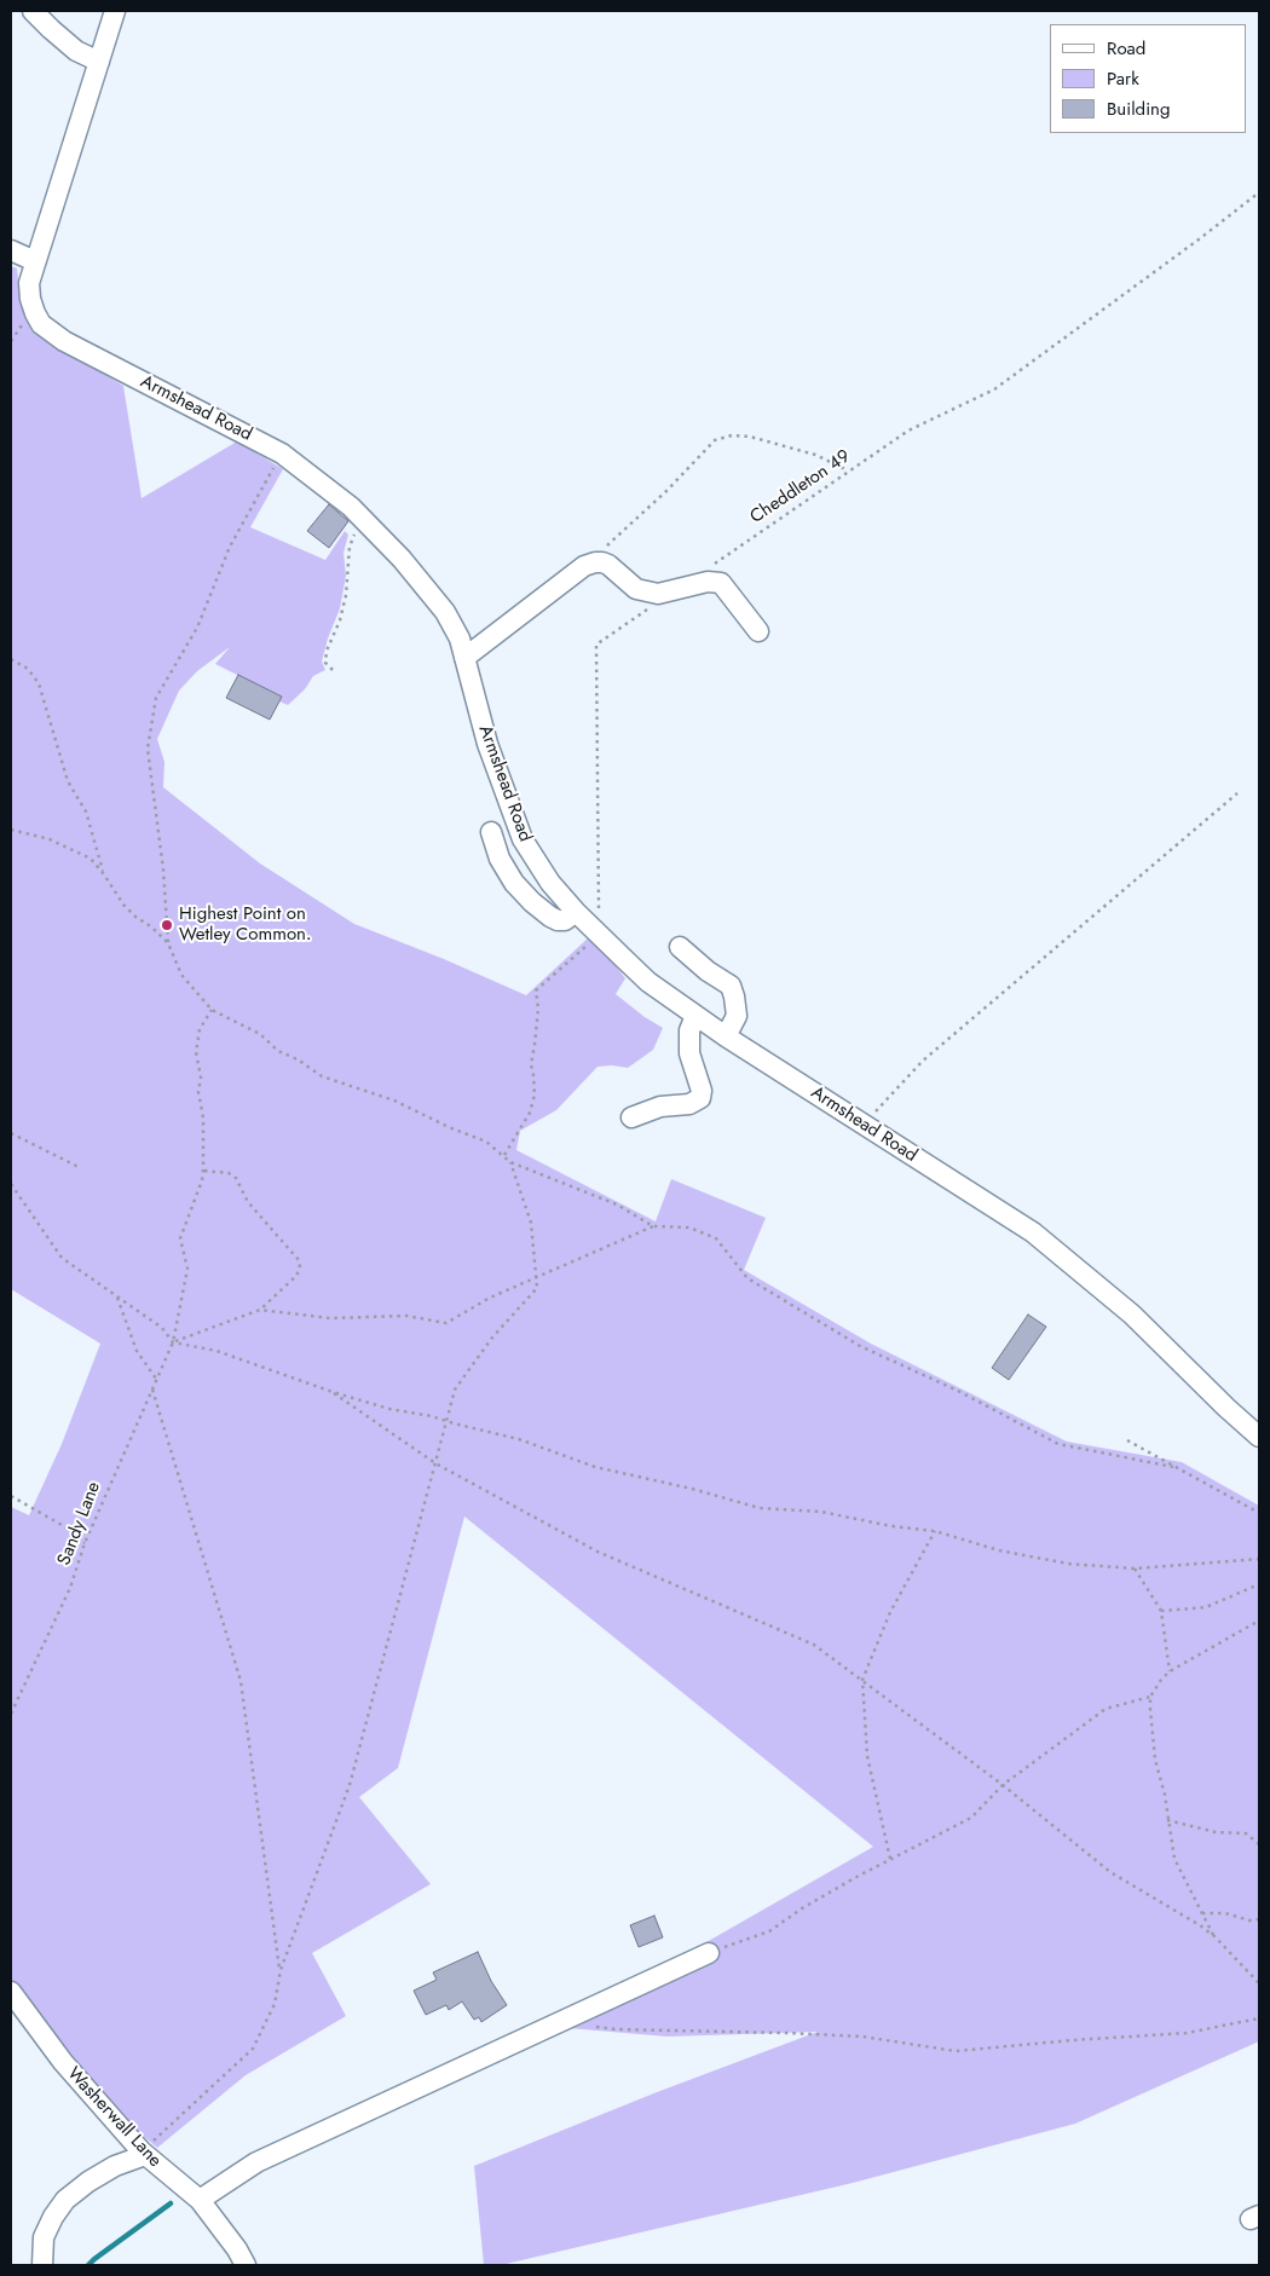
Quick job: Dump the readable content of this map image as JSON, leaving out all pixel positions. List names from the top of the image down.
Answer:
{
  "streets": {
    "street": ["Armshead Road", "Washerwall Lane"],
    "path": ["Cheddleton 49", "Sandy Lane"]
  },
  "places": ["Highest Point on Wetley Common."],
  "legend": ["Road", "Park", "Building"]
}
